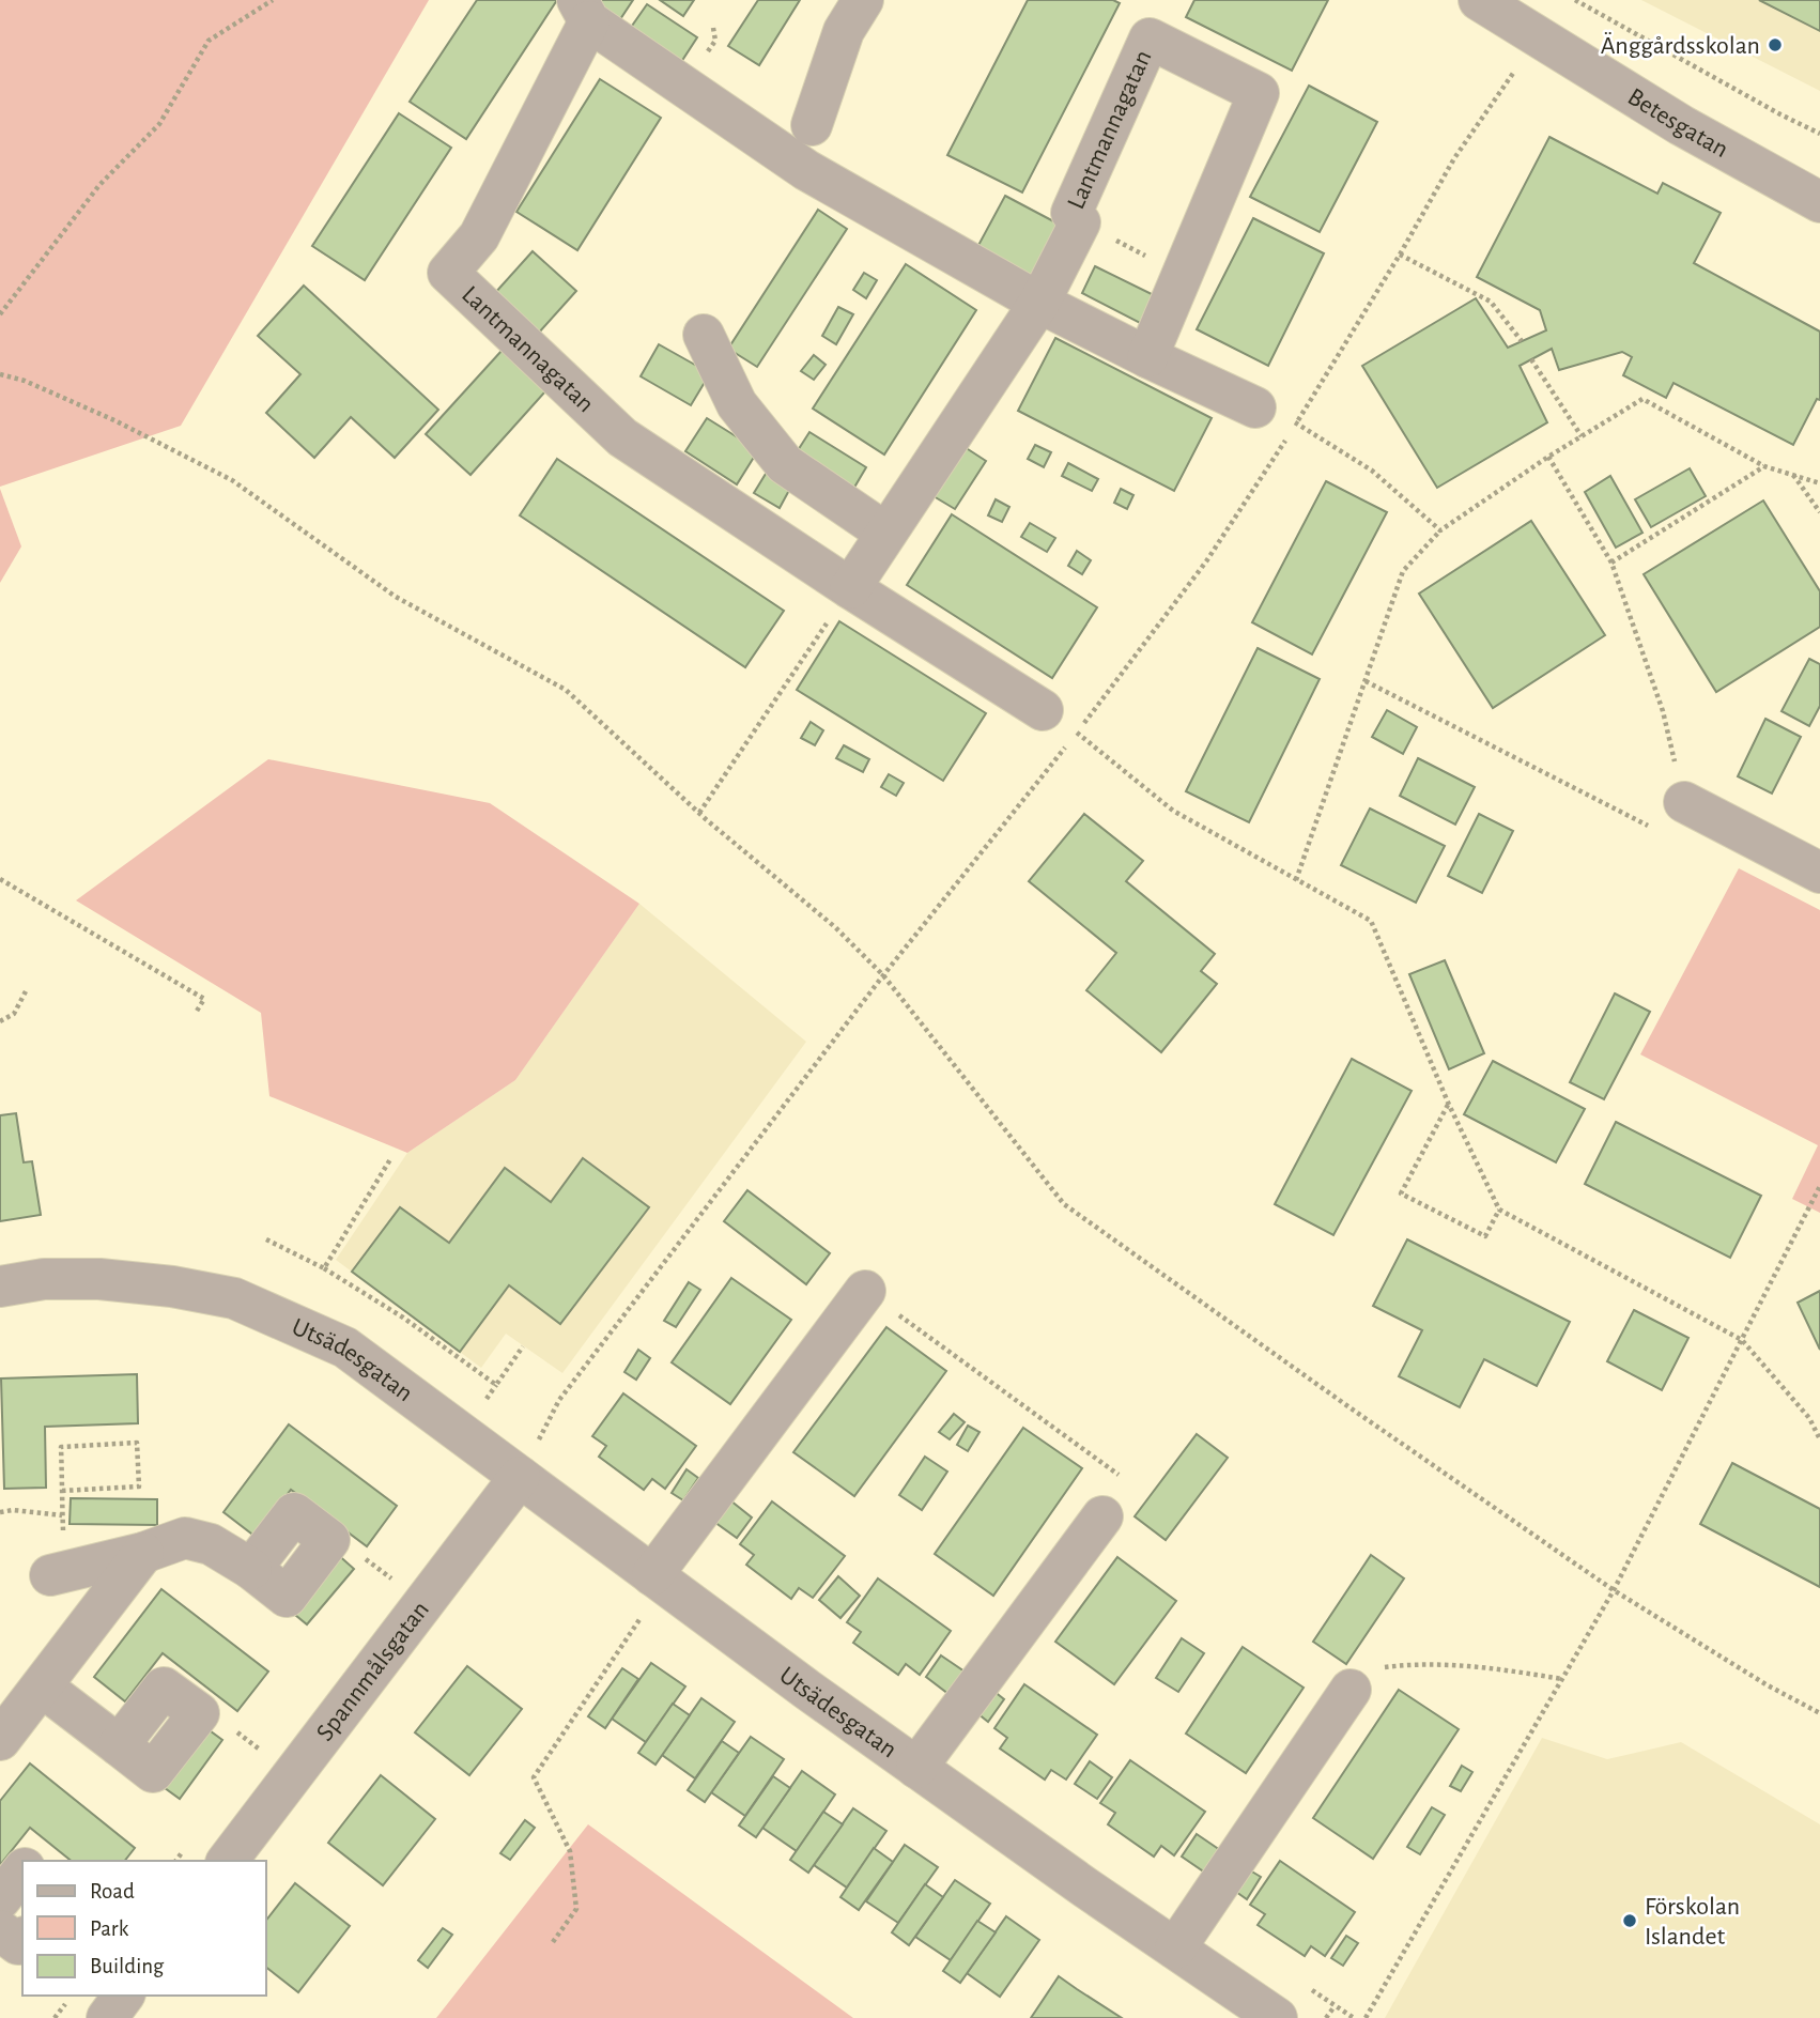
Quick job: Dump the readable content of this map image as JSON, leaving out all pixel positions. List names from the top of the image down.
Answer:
{
  "streets": {
    "street": [
      "Betesgatan",
      "Lantmannagatan",
      "Utsädesgatan",
      "Spannmålsgatan"
    ]
  },
  "crossings": [
    ["Utsädesgatan", "Spannmålsgatan"]
  ],
  "places": ["Änggårdsskolan", "Förskolan Islandet"],
  "legend": ["Road", "Park", "Building"]
}
